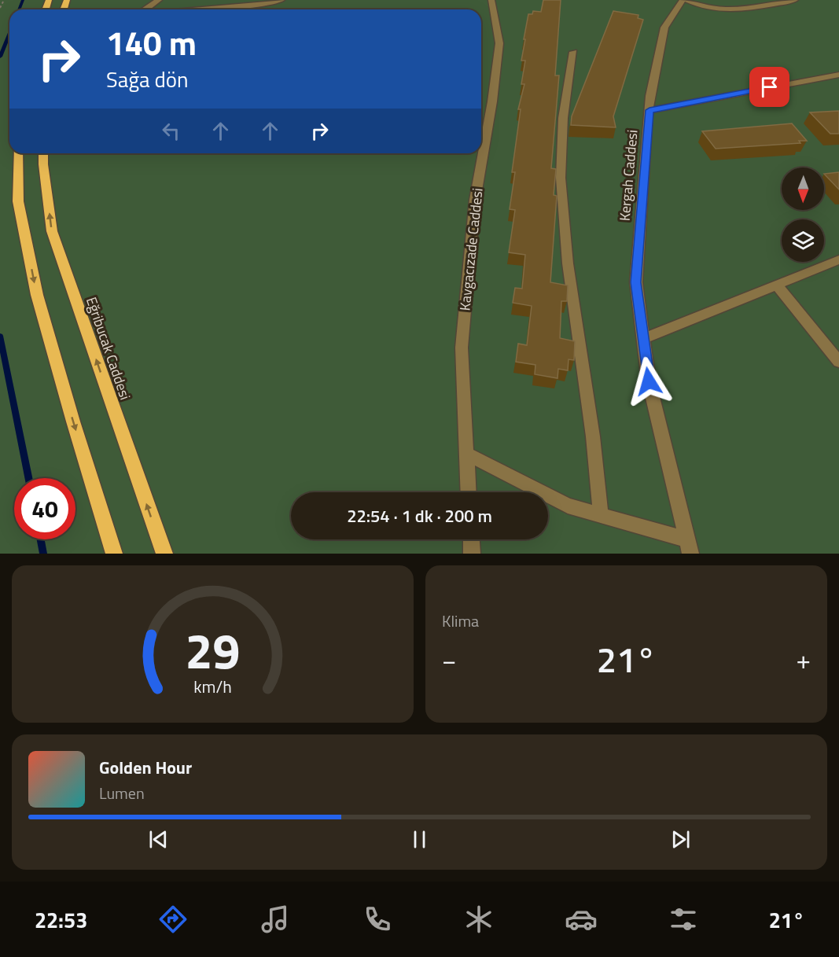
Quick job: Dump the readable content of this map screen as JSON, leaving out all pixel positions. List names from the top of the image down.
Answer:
{
  "streets": {
    "main road": ["Eğribucak Caddesi"],
    "street": ["Kergah Caddesi", "Kavgacızade Caddesi"]
  },
  "north": "bottom",
  "page": {
    "turn": ["140 m", "Sağa dön"],
    "limit": "40",
    "trip": "22:54 · 1 dk · 200 m",
    "tile": "Klima",
    "heat": ["−", "21°", "+"],
    "song": ["Golden Hour", "Lumen"],
    "tabs": ["22:53", "21°"],
    "gauge": ["29", "km/h"]
  }
}
